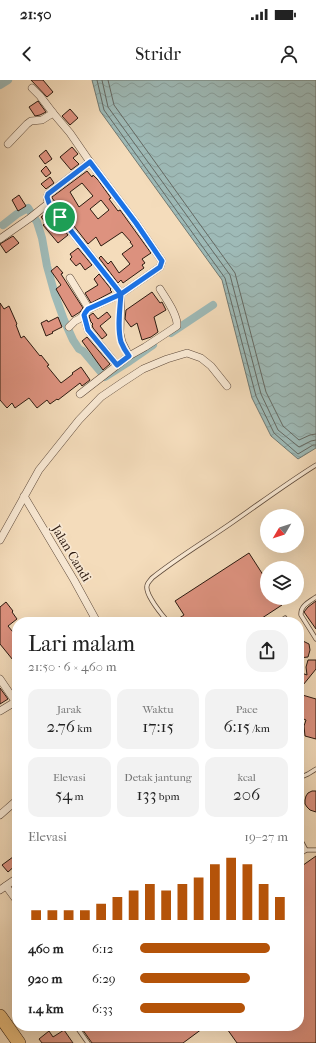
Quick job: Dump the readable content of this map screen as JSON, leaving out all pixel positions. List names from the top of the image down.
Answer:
{
  "streets": {
    "street": ["Jalan Candi"]
  },
  "north": "bottom left",
  "page": {
    "status": "21:50",
    "header": "Stridr",
    "heading": ["Lari malam", "21:50 · 6 × 460 m"],
    "stats": [
      ["Jarak", "2.76 km"],
      ["Waktu", "17:15"],
      ["Pace", "6:15 /km"],
      ["Elevasi", "54 m"],
      ["Detak jantung", "133 bpm"],
      ["kcal", "206"]
    ],
    "chart": ["Elevasi", "19–27 m"],
    "list": [
      {
        "name": "460 m",
        "note": "6:12"
      },
      {
        "name": "920 m",
        "note": "6:29"
      },
      {
        "name": "1.4 km",
        "note": "6:33"
      }
    ]
  }
}
